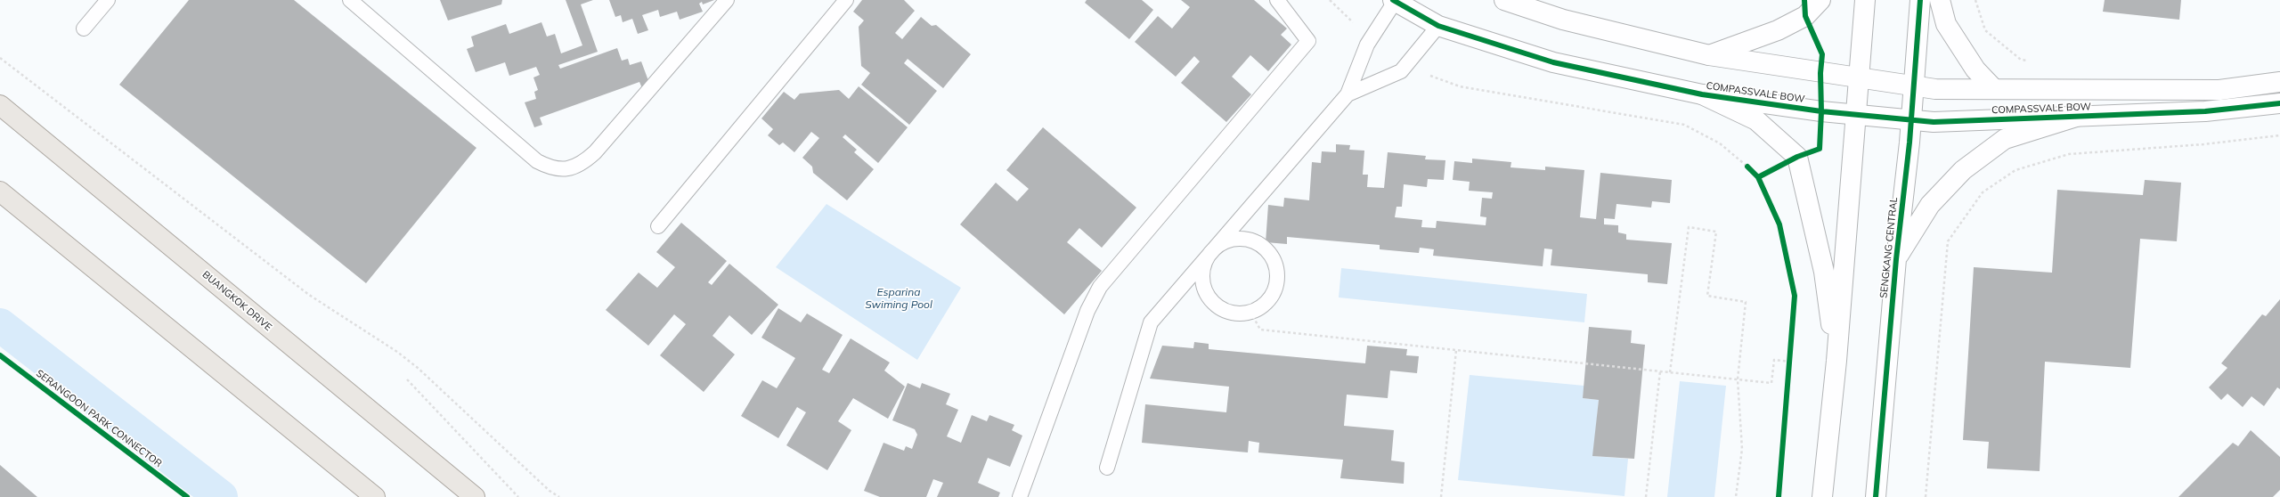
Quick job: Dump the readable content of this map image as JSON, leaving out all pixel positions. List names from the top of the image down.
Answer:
{
  "streets": {
    "main road": ["BUANGKOK DRIVE"],
    "street": ["COMPASSVALE BOW", "SENGKANG CENTRAL"],
    "cycle path": ["SERANGOON PARK CONNECTOR"]
  },
  "crossings": [
    ["COMPASSVALE BOW", "SENGKANG CENTRAL"]
  ],
  "water": ["Esparina Swiming Pool"]
}
